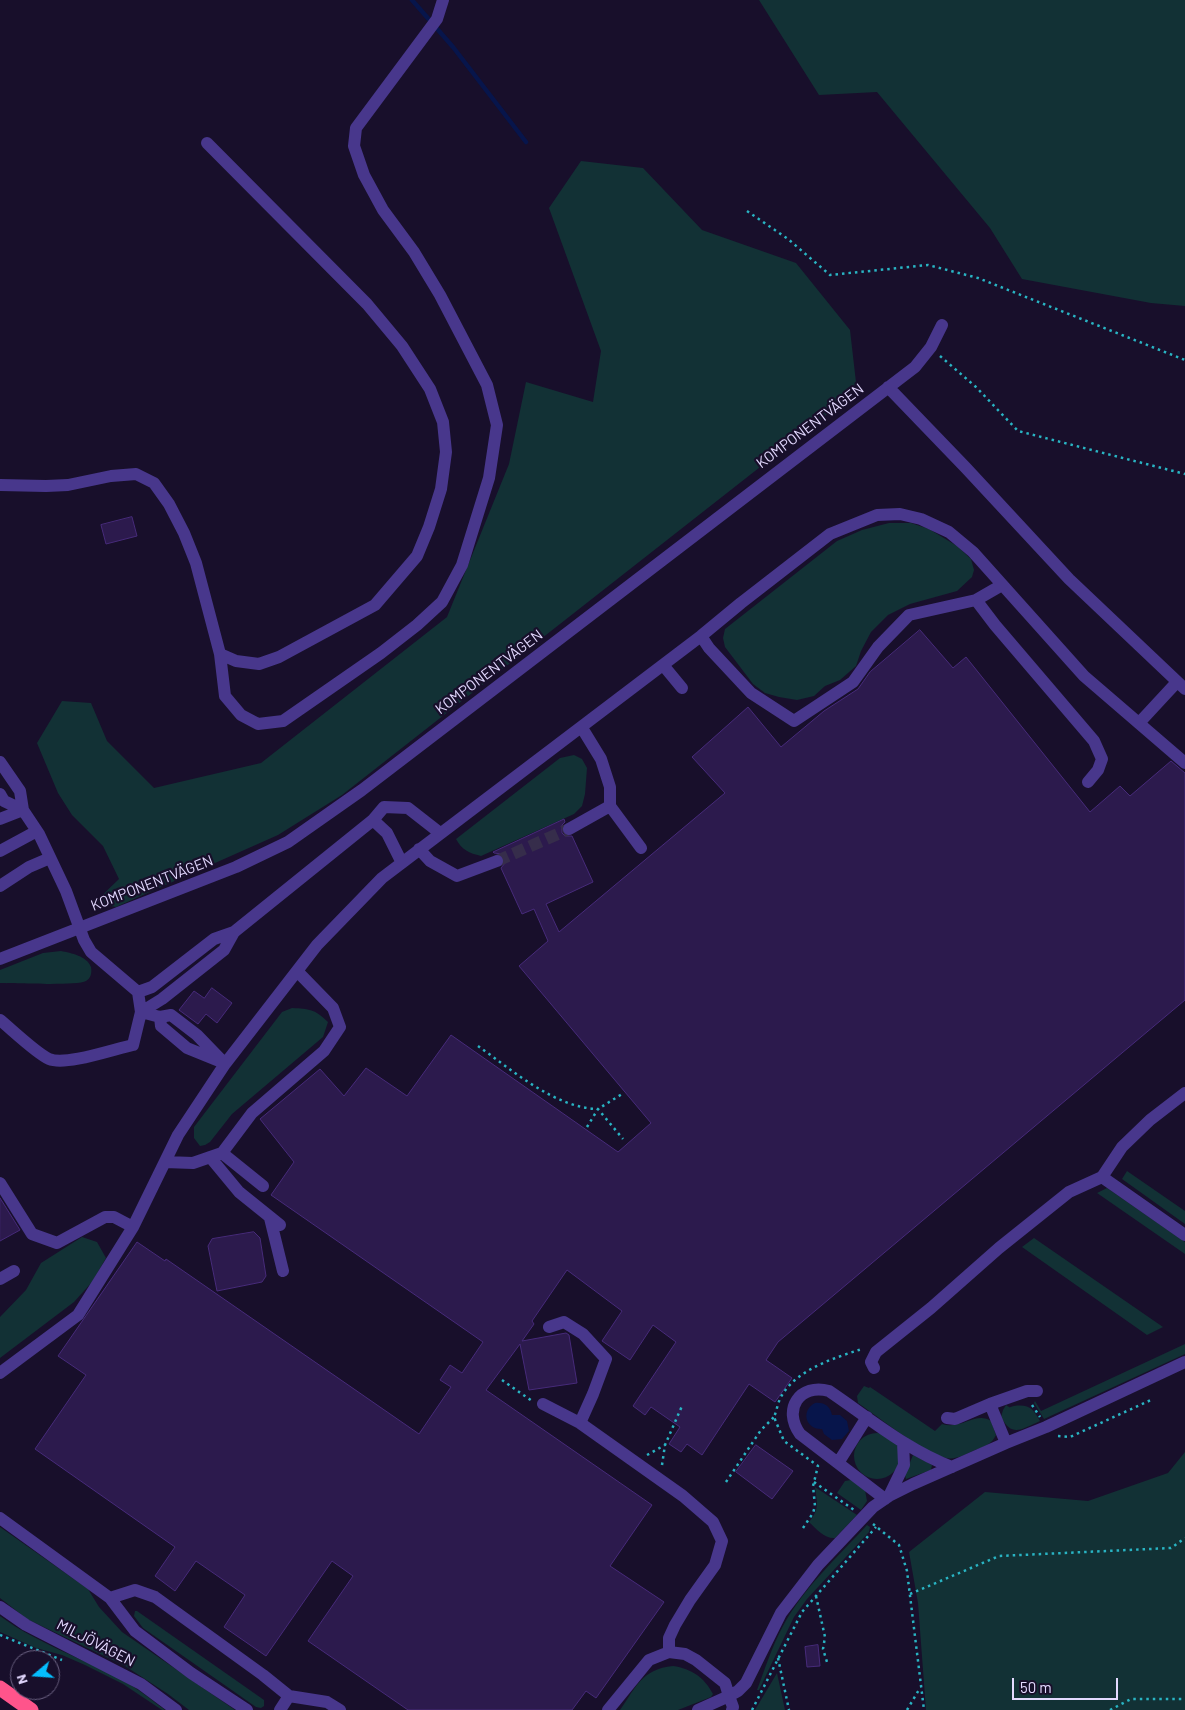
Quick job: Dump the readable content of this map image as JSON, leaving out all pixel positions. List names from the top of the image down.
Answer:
{
  "streets": {
    "street": ["KOMPONENTVÄGEN", "MILJÖVÄGEN"]
  },
  "scale_bar": "50 m",
  "north": "left"
}
